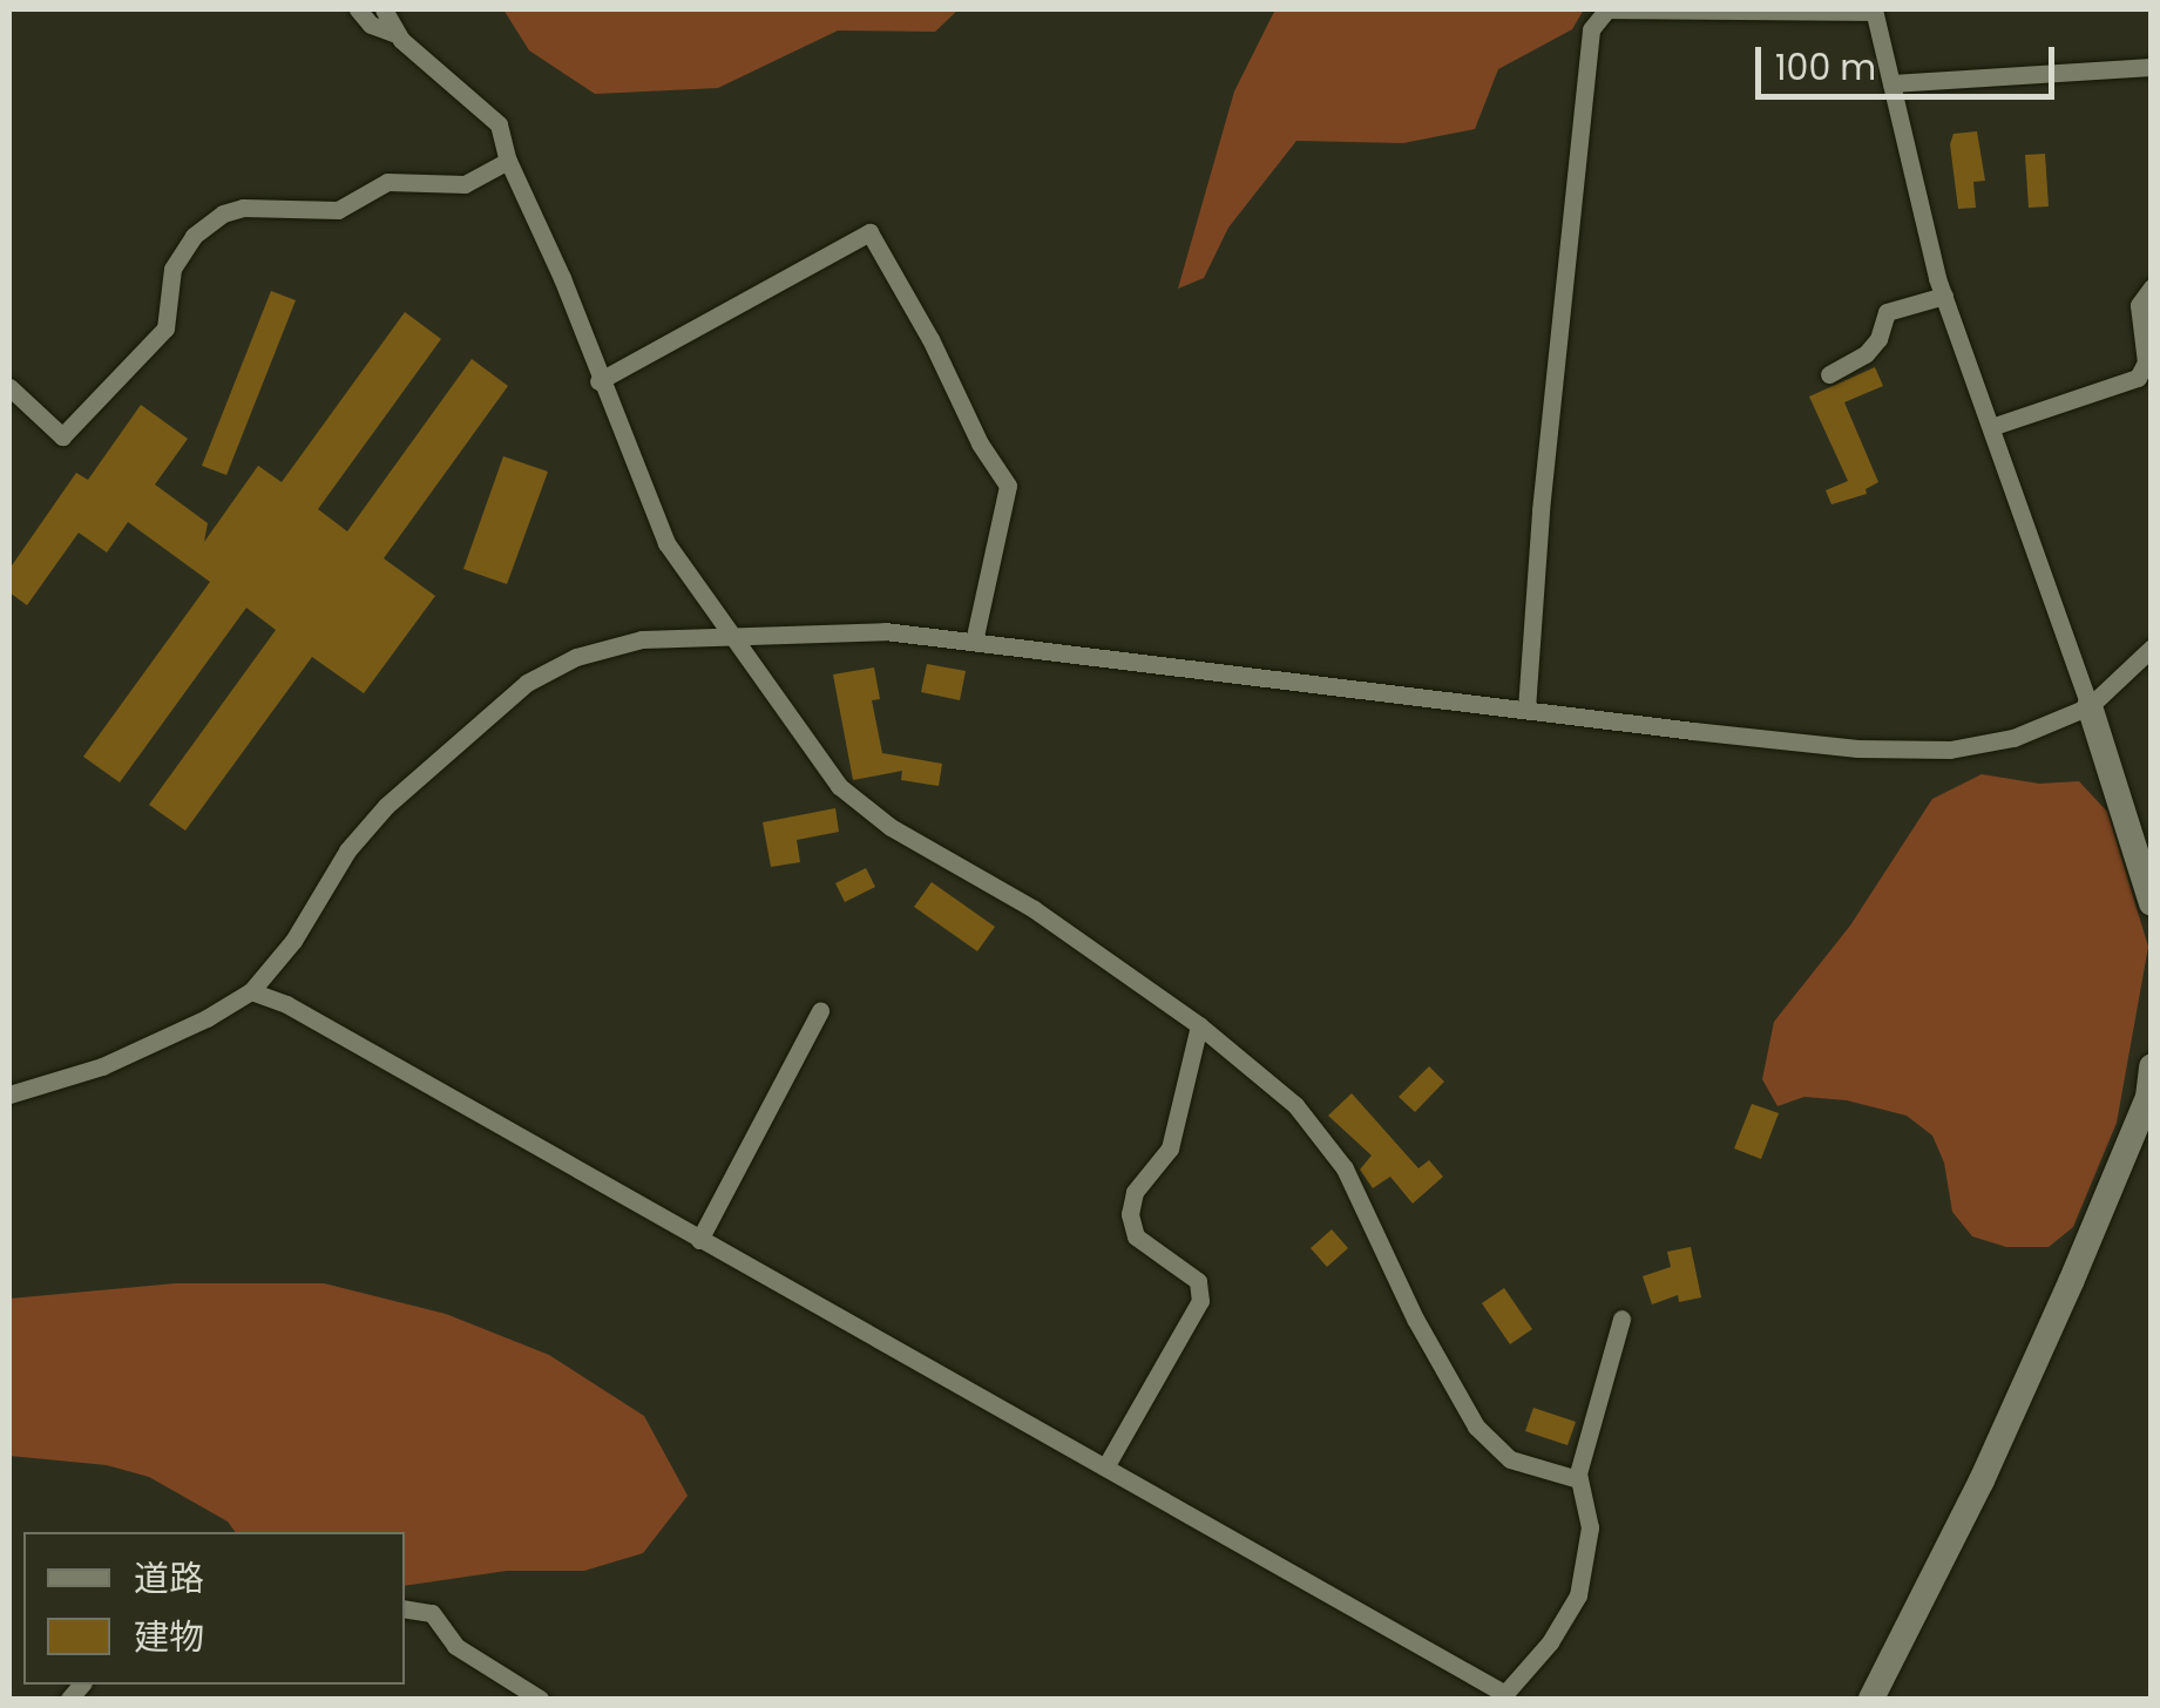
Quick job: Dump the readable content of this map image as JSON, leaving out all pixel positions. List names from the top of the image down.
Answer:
{
  "legend": ["道路", "建物"],
  "scale_bar": "100 m"
}
